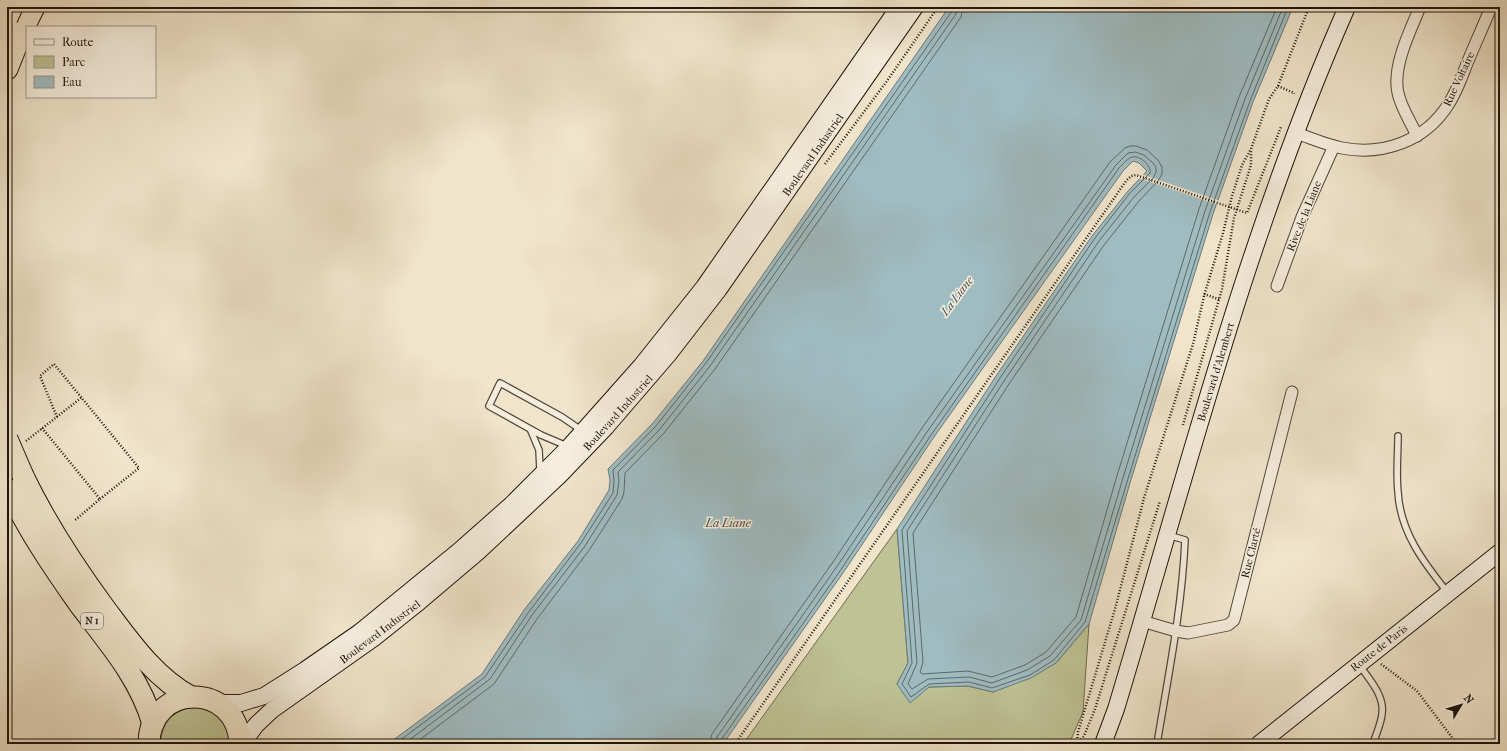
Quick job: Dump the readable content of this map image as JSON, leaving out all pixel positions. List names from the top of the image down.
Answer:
{
  "streets": {
    "highway": ["N 1"],
    "street": [
      "Rue Voltaire",
      "Boulevard Industriel",
      "Rive de la Liane",
      "Boulevard d'Alembert",
      "Rue Clarté",
      "Route de Paris"
    ]
  },
  "crossings": [
    ["Rue Voltaire", "Rive de la Liane"],
    ["Rue Voltaire", "Boulevard d'Alembert"],
    ["Boulevard d'Alembert", "Rue Clarté"]
  ],
  "water": ["La Liane"],
  "legend": ["Route", "Parc", "Eau"],
  "north": "top right"
}
